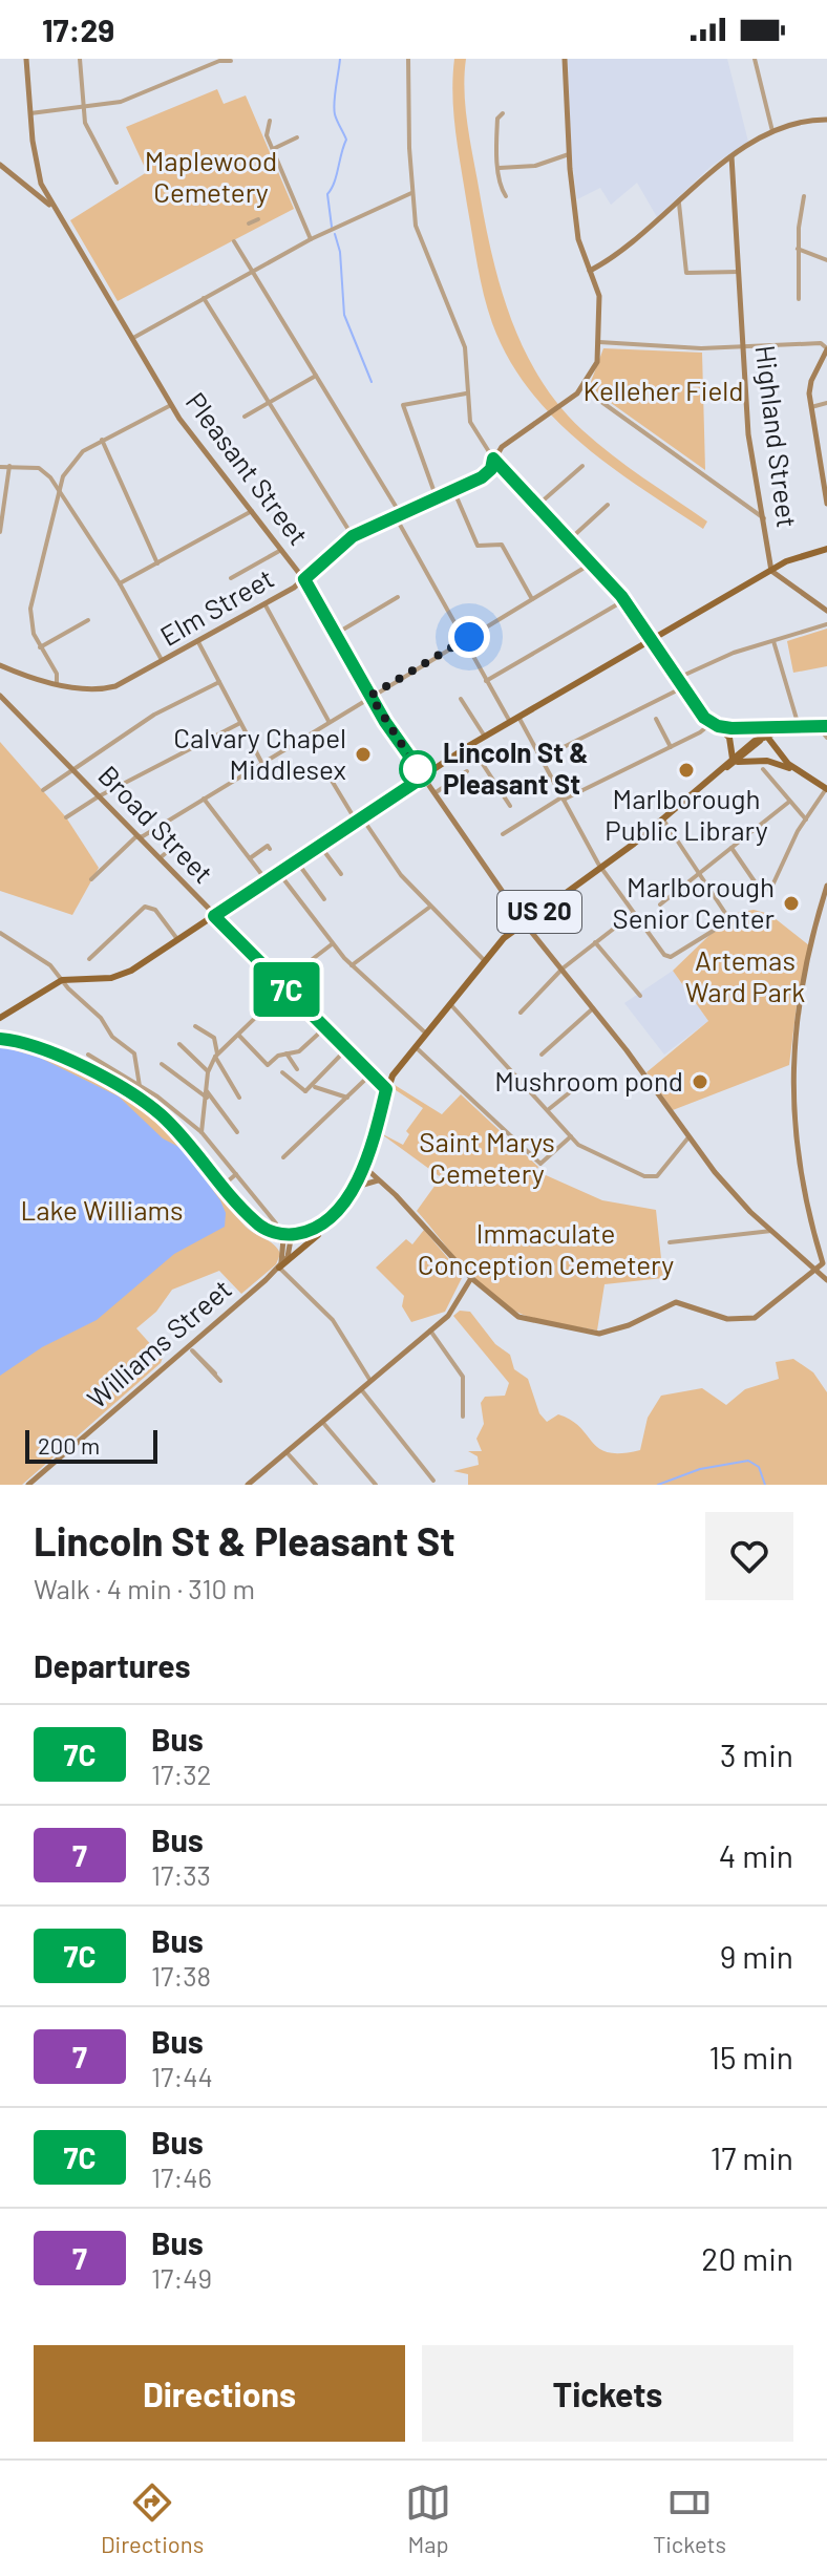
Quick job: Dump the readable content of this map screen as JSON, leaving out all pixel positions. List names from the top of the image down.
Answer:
{
  "streets": {
    "main road": ["US 20"],
    "street": [
      "Highland Street",
      "Pleasant Street",
      "Elm Street",
      "Broad Street",
      "Williams Street"
    ]
  },
  "crossings": [
    ["Pleasant Street", "Elm Street"],
    ["Pleasant Street", "US 20"],
    ["Broad Street", "US 20"]
  ],
  "parks": [
    "Maplewood Cemetery",
    "Kelleher Field",
    "Artemas Ward Park",
    "Saint Marys Cemetery",
    "Lake Williams",
    "Immaculate Conception Cemetery"
  ],
  "places": [
    "Calvary Chapel Middlesex",
    "Lincoln St & Pleasant St",
    "Marlborough Public Library",
    "Marlborough Senior Center",
    "Mushroom pond"
  ],
  "lines": ["bus line 7C"],
  "scale_bar": "200 m",
  "page": {
    "status": "17:29",
    "on_map": "7C",
    "scale": "200 m",
    "heading": [
      ["Lincoln St & Pleasant St", "Walk · 4 min · 310 m"],
      "Departures"
    ],
    "list": [
      {
        "mark": "7C",
        "name": "Bus",
        "note": "17:32",
        "value": "3 min"
      },
      {
        "mark": "7",
        "name": "Bus",
        "note": "17:33",
        "value": "4 min"
      },
      {
        "mark": "7C",
        "name": "Bus",
        "note": "17:38",
        "value": "9 min"
      },
      {
        "mark": "7",
        "name": "Bus",
        "note": "17:44",
        "value": "15 min"
      },
      {
        "mark": "7C",
        "name": "Bus",
        "note": "17:46",
        "value": "17 min"
      },
      {
        "mark": "7",
        "name": "Bus",
        "note": "17:49",
        "value": "20 min"
      }
    ],
    "buttons": ["Directions", "Tickets"],
    "tabs": ["Directions", "Map", "Tickets"]
  }
}
